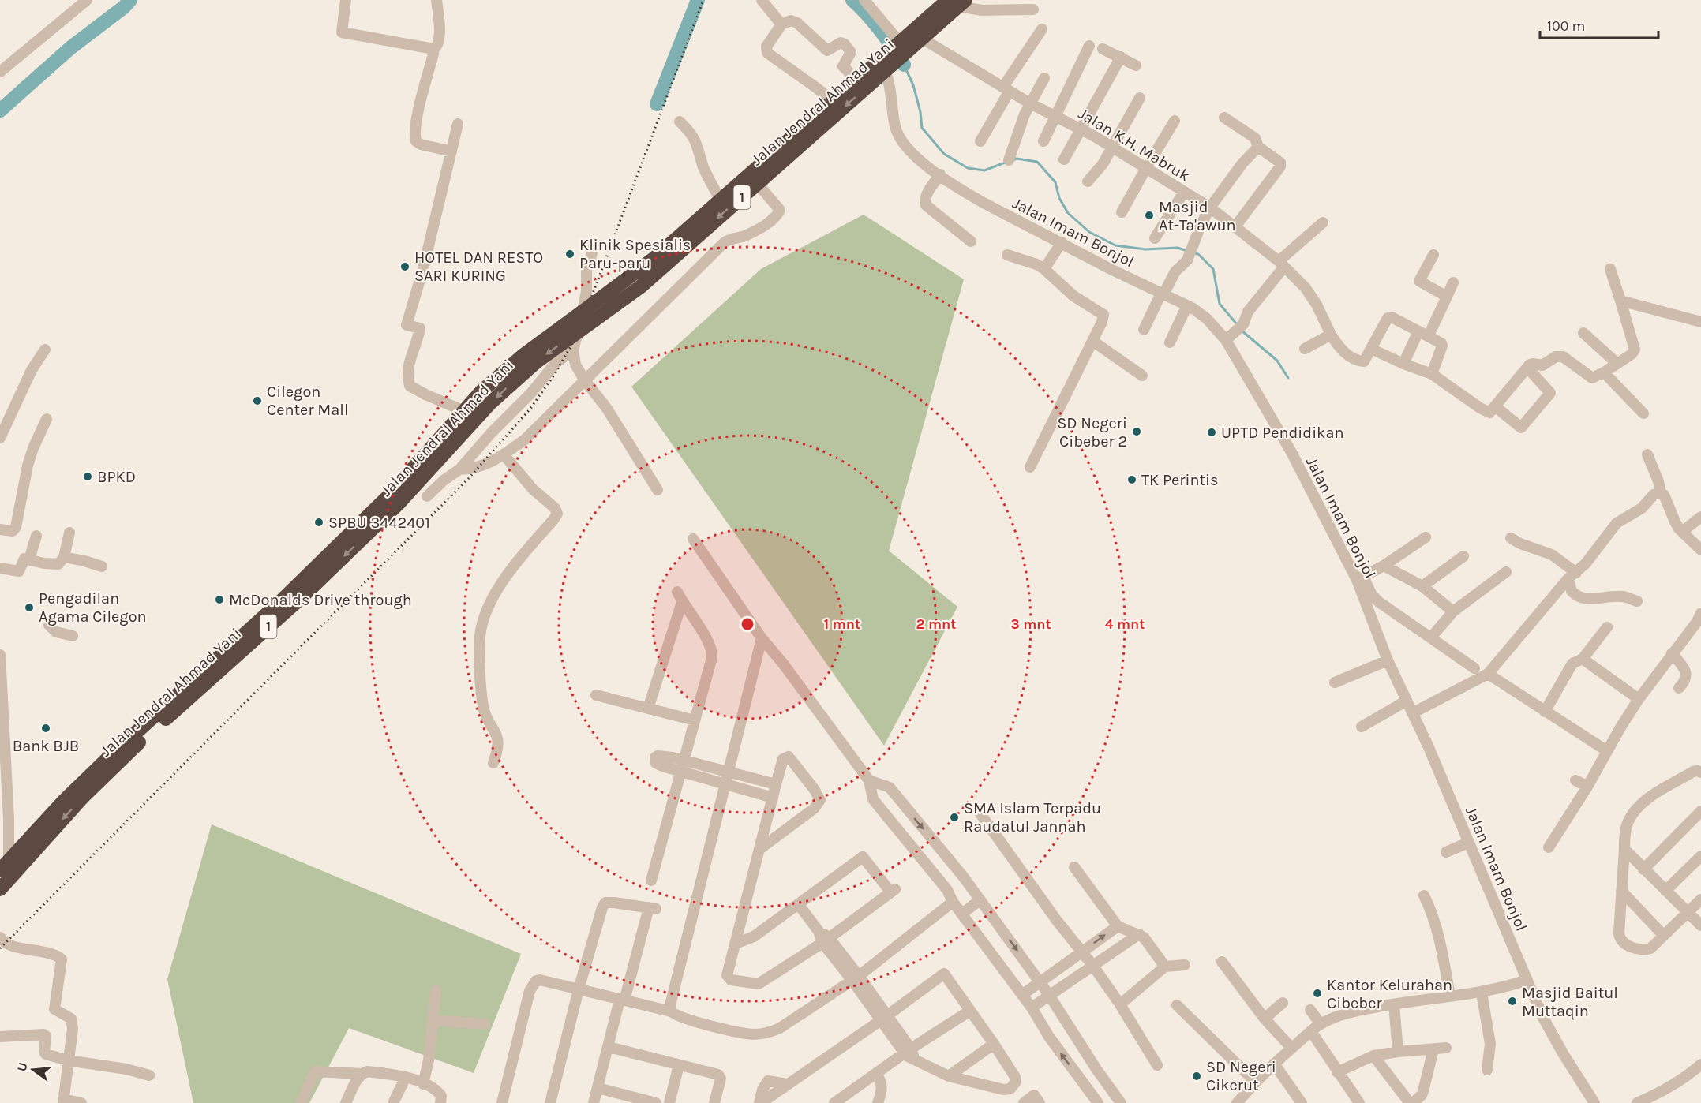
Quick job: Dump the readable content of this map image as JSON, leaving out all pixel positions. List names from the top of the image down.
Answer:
{
  "streets": {
    "highway": ["Jalan Jendral Ahmad Yani", "1"],
    "street": ["Jalan K.H. Mabruk", "Jalan Imam Bonjol"]
  },
  "crossings": [
    ["Jalan Jendral Ahmad Yani", "Jalan K.H. Mabruk"],
    ["Jalan Jendral Ahmad Yani", "Jalan Imam Bonjol"]
  ],
  "places": [
    "Masjid At-Ta'awun",
    "Klinik Spesialis Paru-paru",
    "HOTEL DAN RESTO SARI KURING",
    "Cilegon Center Mall",
    "SD Negeri Cibeber 2",
    "UPTD Pendidikan",
    "BPKD",
    "TK Perintis",
    "SPBU 3442401",
    "McDonalds Drive through",
    "Pengadilan Agama Cilegon",
    "Bank BJB",
    "SMA Islam Terpadu Raudatul Jannah",
    "Kantor Kelurahan Cibeber",
    "Masjid Baitul Muttaqin",
    "SD Negeri Cikerut"
  ],
  "scale_bar": "100 m",
  "north": "left",
  "rings": [
    "1 mnt",
    "2 mnt",
    "3 mnt",
    "4 mnt"
  ]
}
